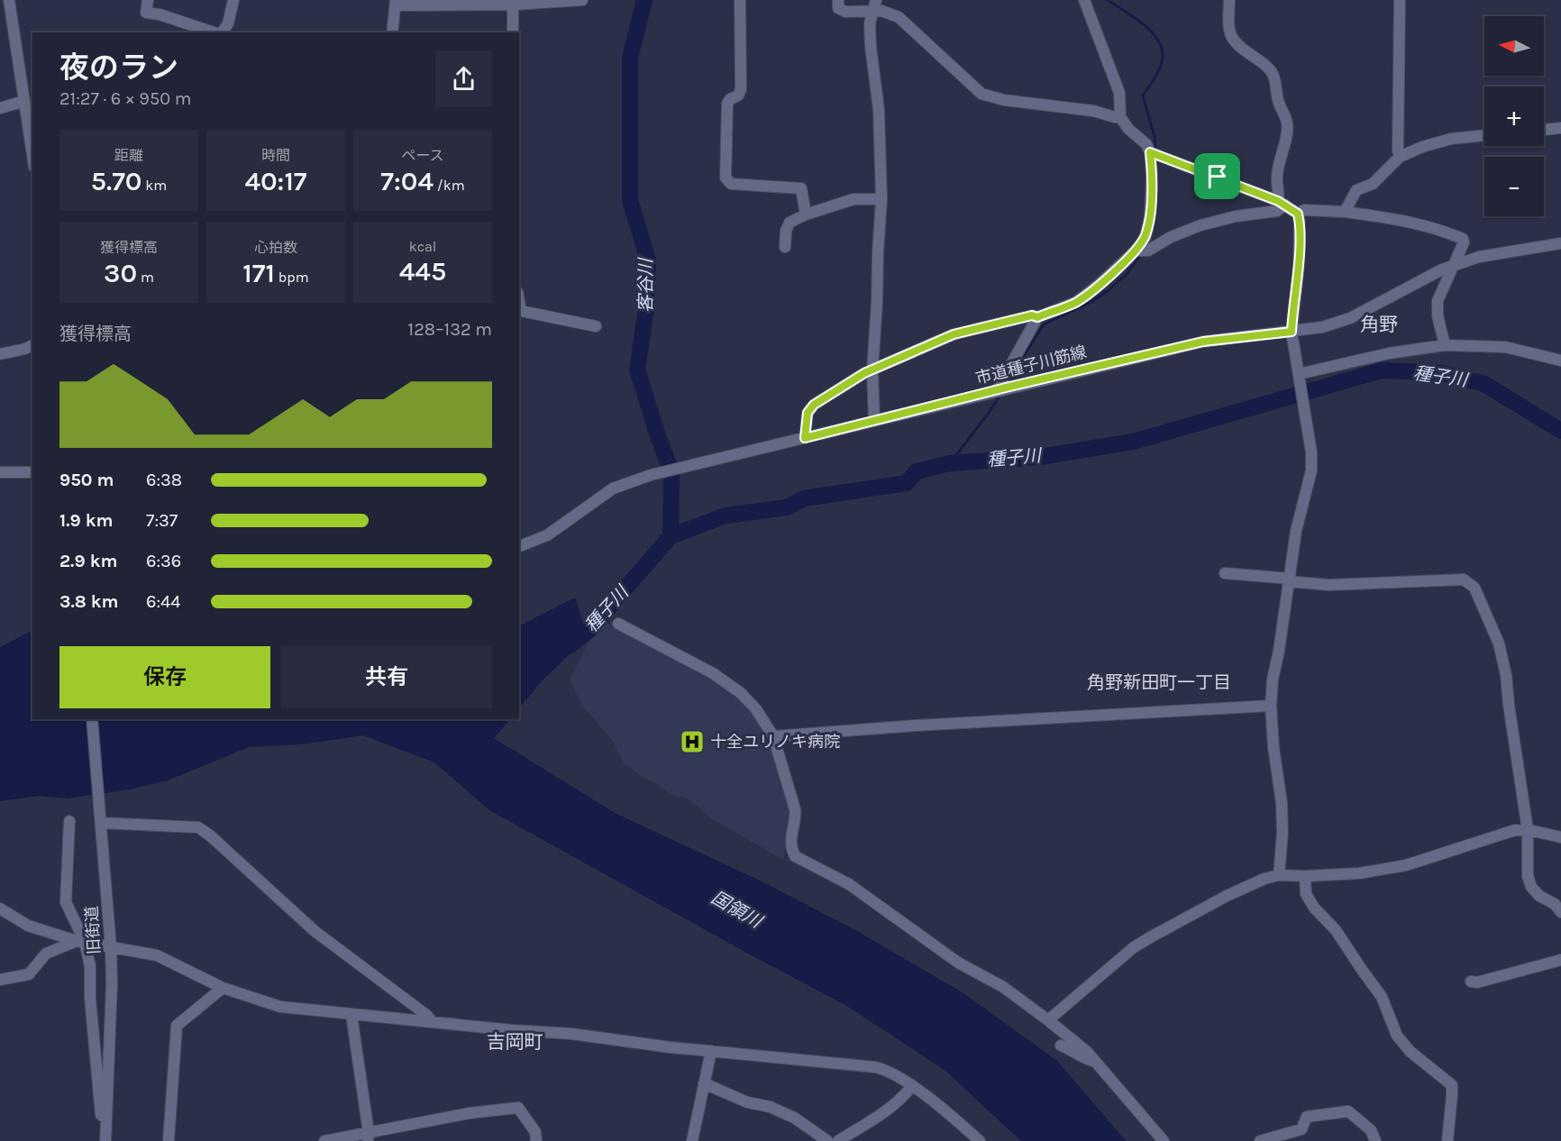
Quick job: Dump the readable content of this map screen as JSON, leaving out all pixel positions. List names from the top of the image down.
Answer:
{
  "streets": {
    "street": ["市道種子川筋線", "旧街道"]
  },
  "districts": ["角野", "角野新田町一丁目", "吉岡町"],
  "water": ["客谷川", "種子川", "国領川"],
  "places": {
    "hospital": ["十全ユリノキ病院"]
  },
  "north": "left",
  "page": {
    "map_buttons": ["+", "−"],
    "heading": ["夜のラン", "21:27 · 6 × 950 m"],
    "stats": [
      ["距離", "5.70 km"],
      ["時間", "40:17"],
      ["ペース", "7:04 /km"],
      ["獲得標高", "30 m"],
      ["心拍数", "171 bpm"],
      ["kcal", "445"]
    ],
    "chart": ["獲得標高", "128–132 m"],
    "list": [
      {
        "name": "950 m",
        "note": "6:38"
      },
      {
        "name": "1.9 km",
        "note": "7:37"
      },
      {
        "name": "2.9 km",
        "note": "6:36"
      },
      {
        "name": "3.8 km",
        "note": "6:44"
      }
    ],
    "buttons": ["保存", "共有"]
  }
}
